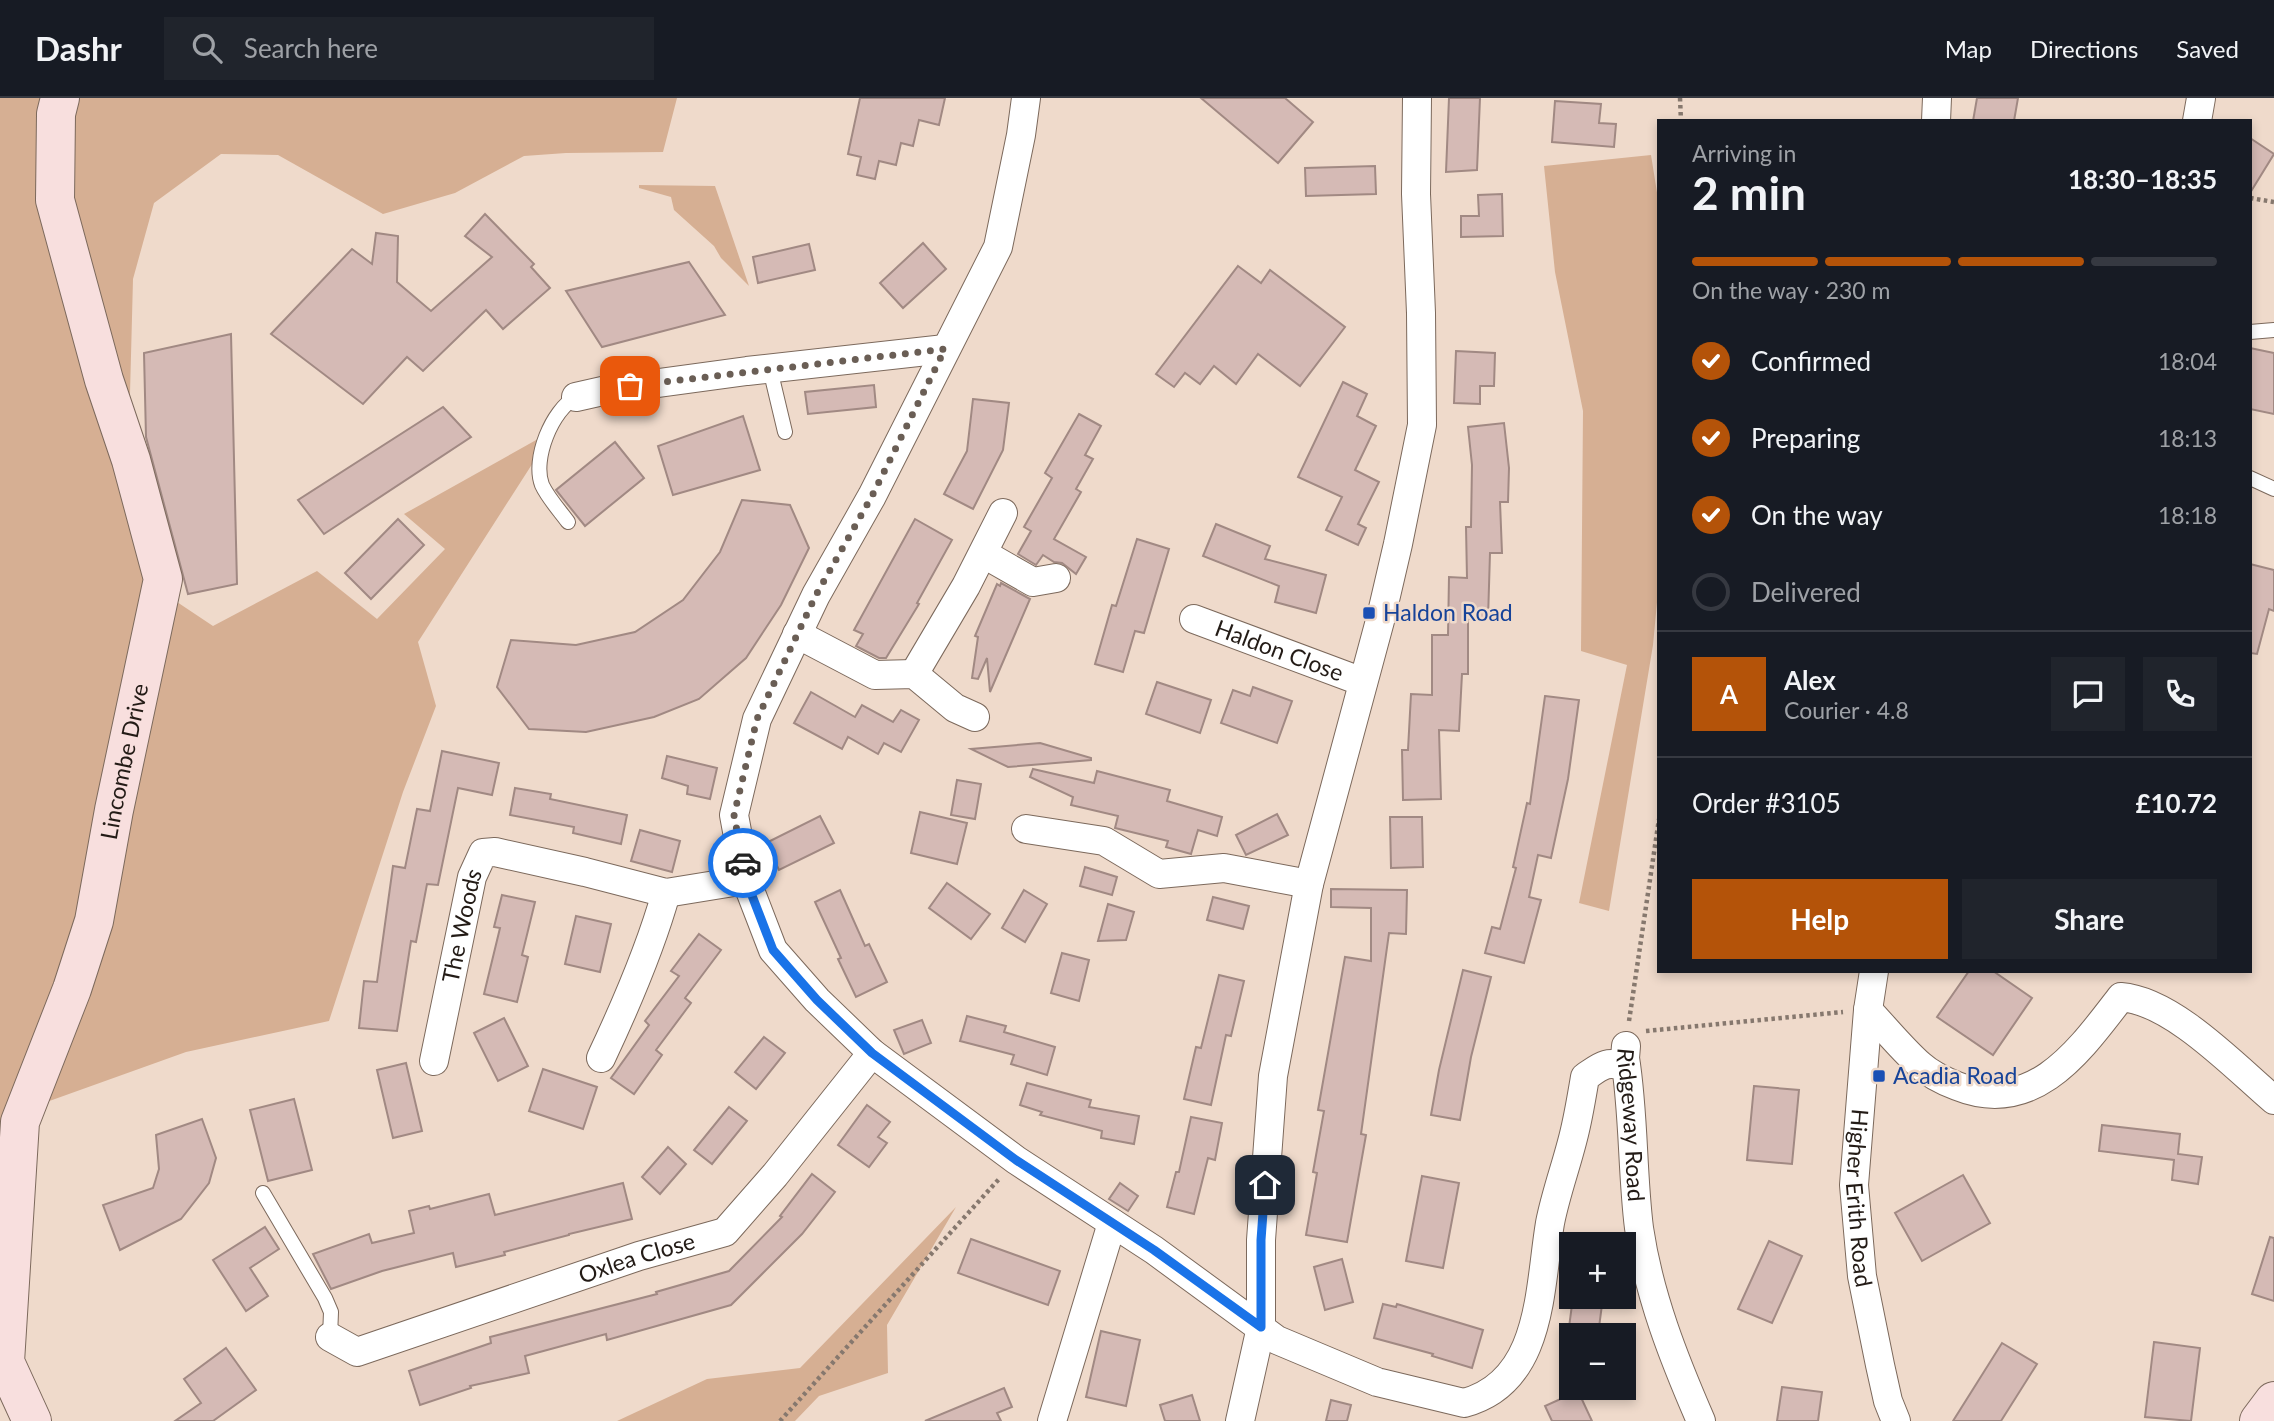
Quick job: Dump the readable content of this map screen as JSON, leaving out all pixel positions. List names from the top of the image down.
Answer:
{
  "streets": {
    "street": [
      "Haldon Close",
      "Lincombe Drive",
      "The Woods",
      "Ridgeway Road",
      "Higher Erith Road",
      "Oxlea Close"
    ]
  },
  "places": {
    "transit": ["Haldon Road", "Acadia Road"]
  },
  "page": {
    "header": "Dashr",
    "search": "Search here",
    "nav": ["Map", "Directions", "Saved"],
    "heading": ["2 min", "Arriving in", "18:30–18:35"],
    "panel": [
      "Alex",
      "Courier · 4.8",
      "Order #3105",
      "£10.72"
    ],
    "bar": "On the way · 230 m",
    "list": [
      ["Confirmed", "18:04"],
      ["Preparing", "18:13"],
      ["On the way", "18:18"],
      "Delivered"
    ],
    "round": "A",
    "buttons": ["Help", "Share"],
    "map_buttons": ["+", "−"]
  }
}
